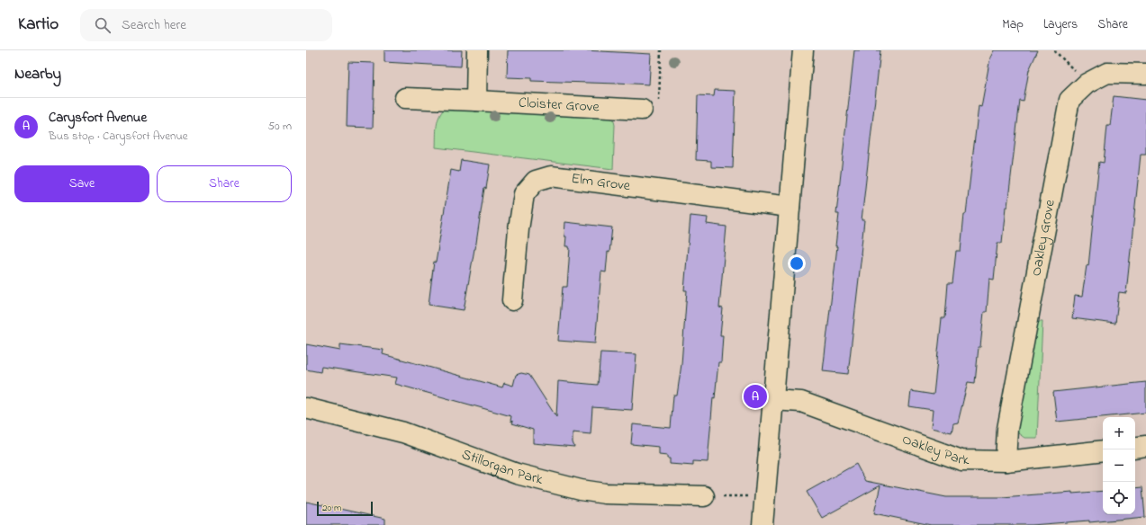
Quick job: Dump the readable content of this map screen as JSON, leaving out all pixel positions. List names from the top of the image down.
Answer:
{
  "streets": {
    "street": [
      "Cloister Grove",
      "Elm Grove",
      "Oakley Grove",
      "Oakley Park",
      "Stillorgan Park"
    ]
  },
  "crossings": [
    ["Oakley Grove", "Oakley Park"]
  ],
  "scale_bar": "20 m",
  "page": {
    "header": "Kartio",
    "search": "Search here",
    "nav": ["Map", "Layers", "Share"],
    "heading": "Nearby",
    "list": [
      {
        "mark": "A",
        "name": "Carysfort Avenue",
        "note": "Bus stop · Carysfort Avenue",
        "value": "50 m"
      }
    ],
    "buttons": ["Save", "Share"],
    "pins": "A",
    "map_buttons": ["+", "−"],
    "scale": "20 m"
  }
}
